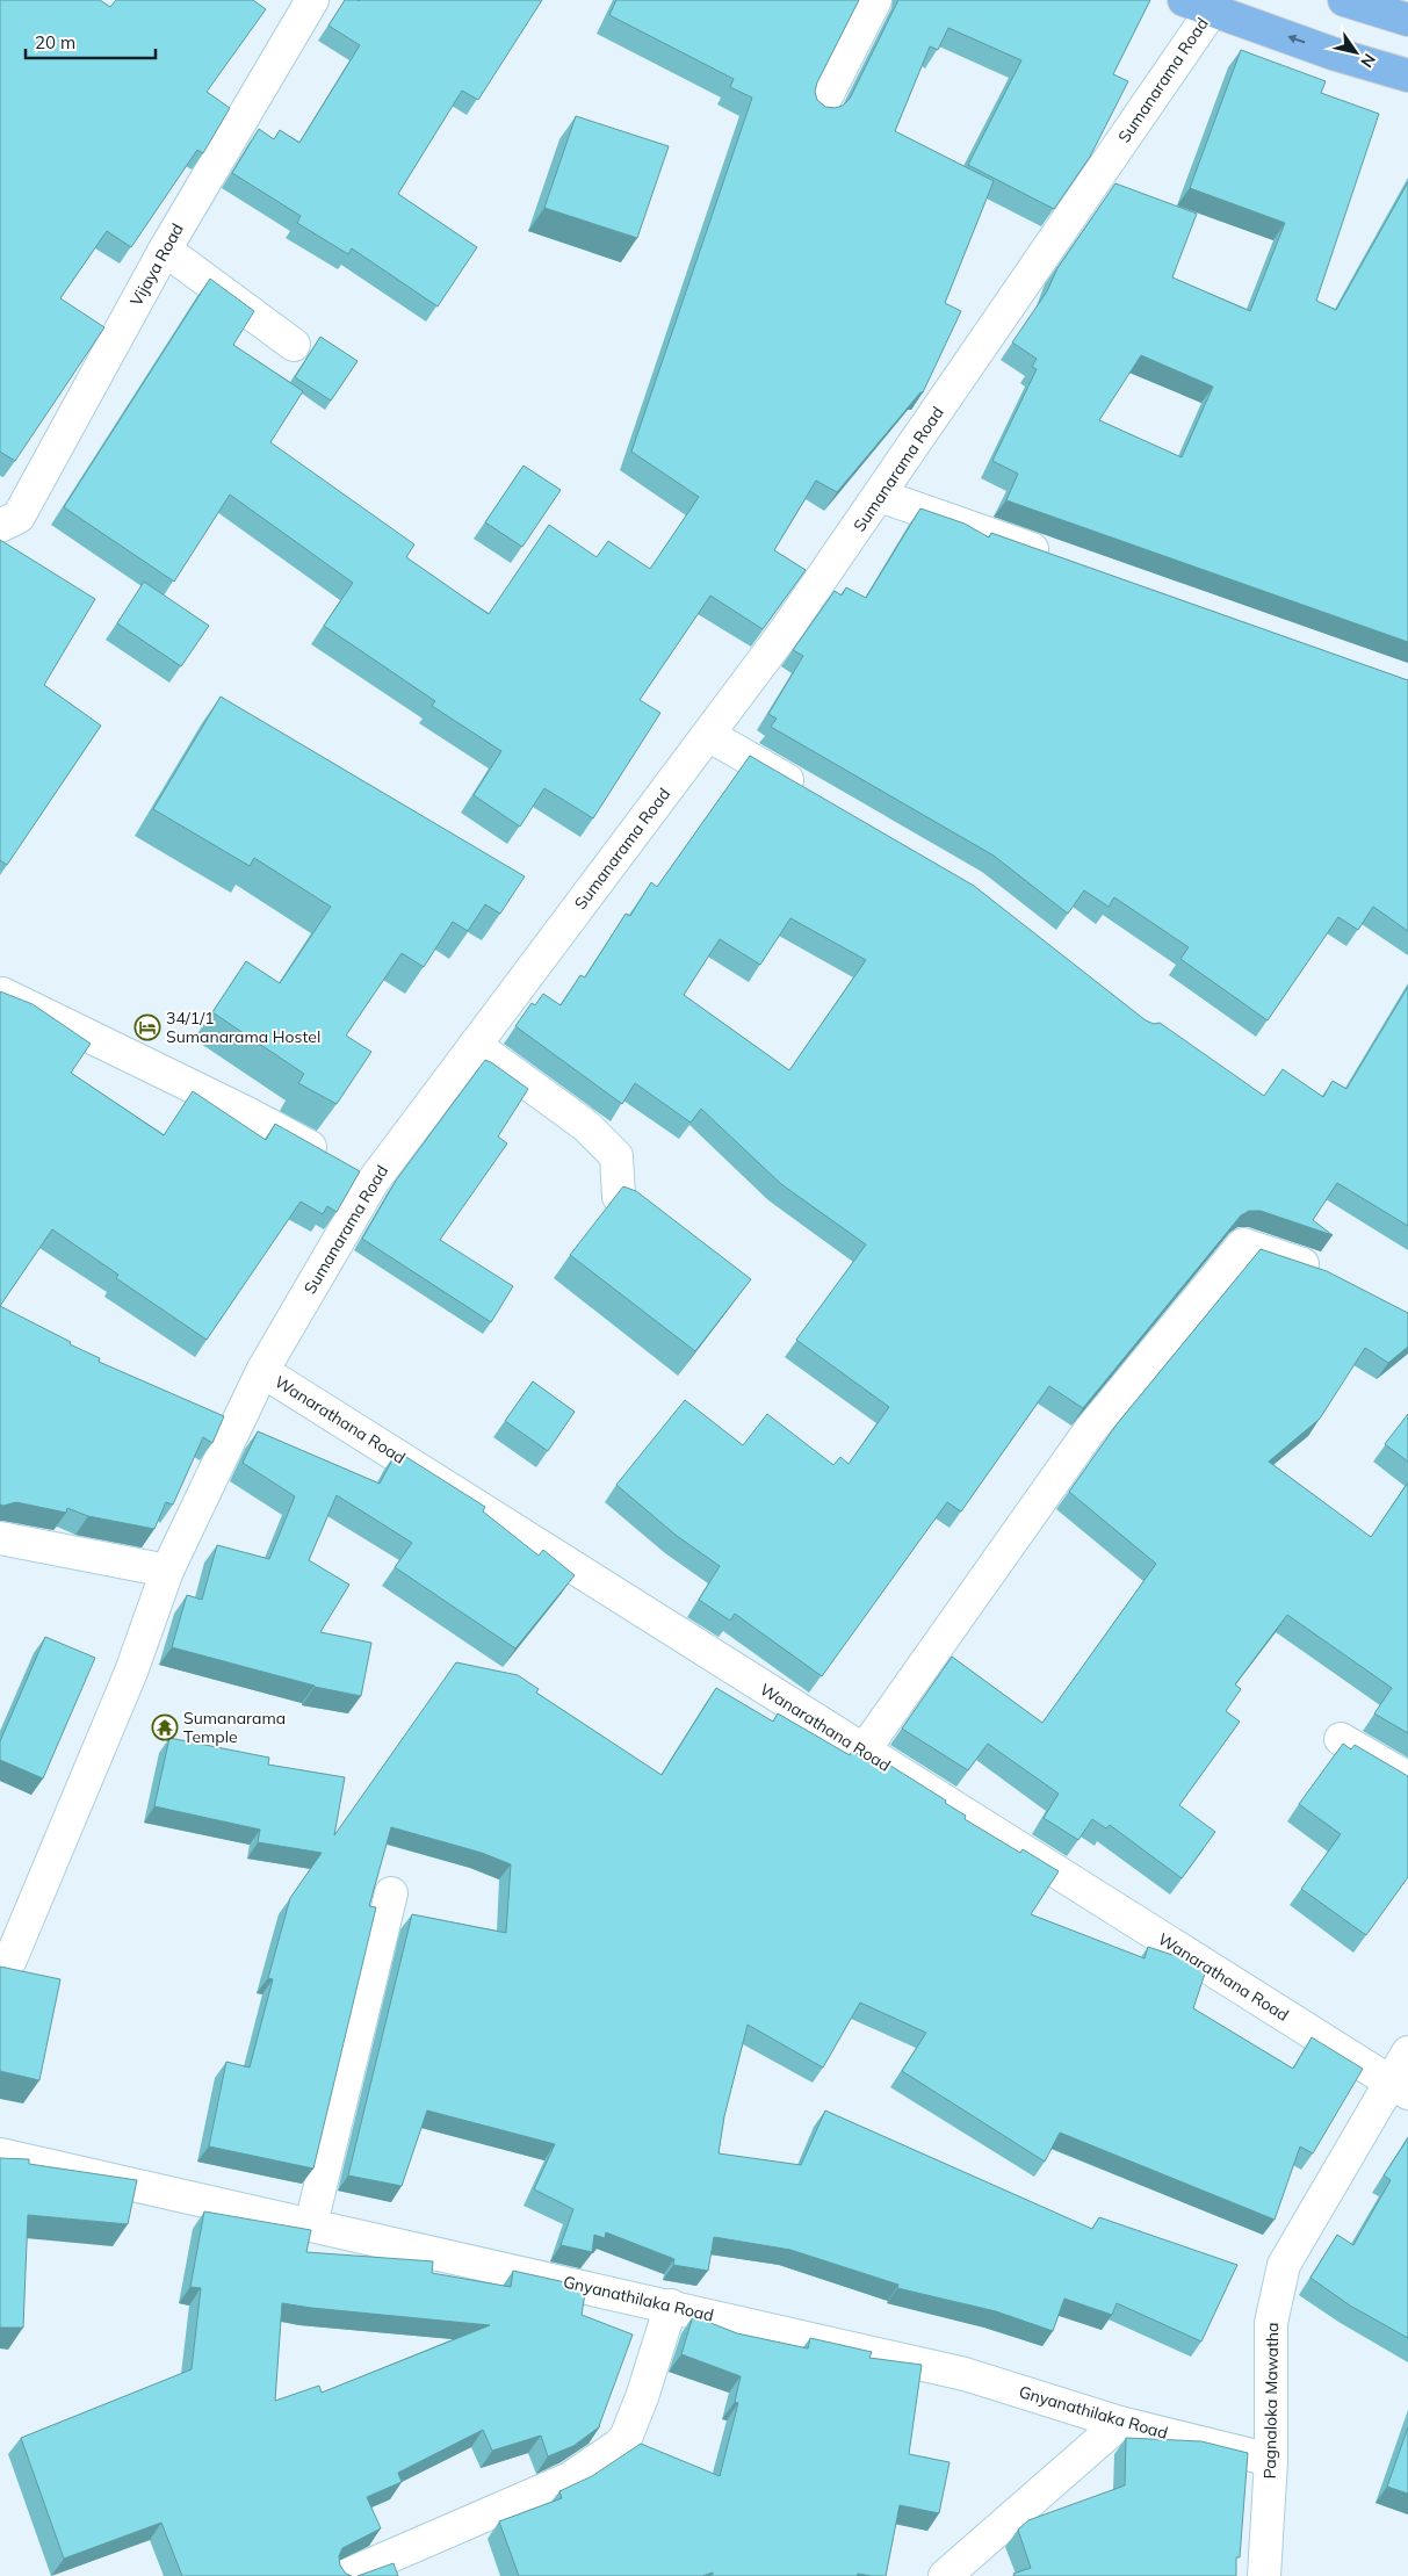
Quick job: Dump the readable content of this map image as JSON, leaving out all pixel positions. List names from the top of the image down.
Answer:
{
  "streets": {
    "street": [
      "Sumanarama Road",
      "Vijaya Road",
      "Wanarathana Road",
      "Gnyanathilaka Road",
      "Pagnaloka Mawatha"
    ]
  },
  "crossings": [
    ["Sumanarama Road", "Wanarathana Road"],
    ["Wanarathana Road", "Pagnaloka Mawatha"],
    ["Gnyanathilaka Road", "Pagnaloka Mawatha"]
  ],
  "places": {
    "hotel": ["34/1/1 Sumanarama Hostel"],
    "temple": ["Sumanarama Temple"]
  },
  "scale_bar": "20 m",
  "north": "bottom right"
}
